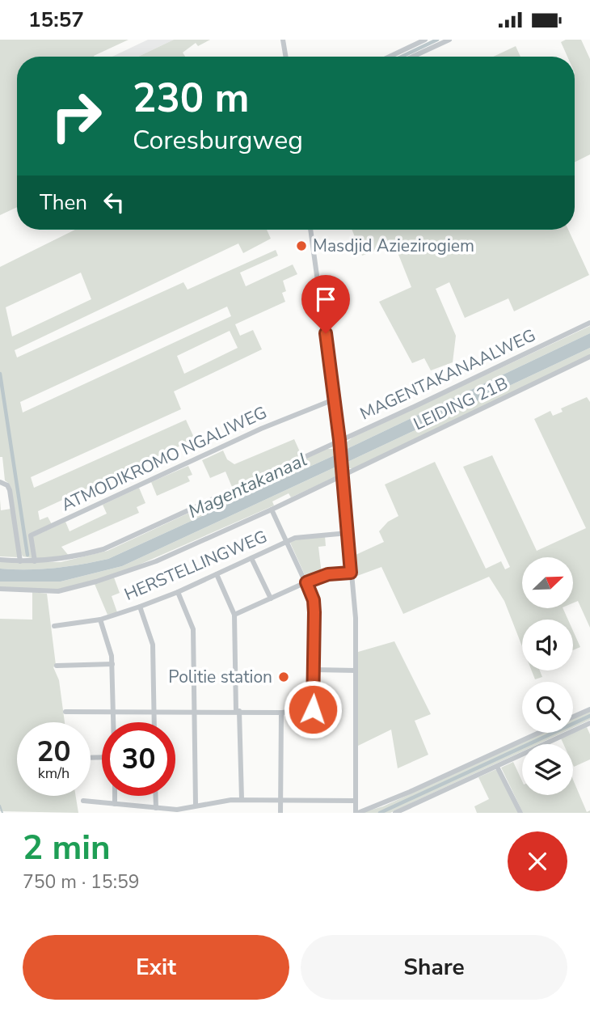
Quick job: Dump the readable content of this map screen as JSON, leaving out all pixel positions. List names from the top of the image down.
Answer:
{
  "streets": {
    "street": [
      "MAGENTAKANAALWEG",
      "LEIDING 21B",
      "ATMODIKROMO NGALIWEG",
      "HERSTELLINGWEG"
    ]
  },
  "crossings": [
    ["MAGENTAKANAALWEG", "ATMODIKROMO NGALIWEG"]
  ],
  "water": ["Magentakanaal"],
  "places": ["Masdjid Aziezirogiem", "Politie station"],
  "north": "top right",
  "page": {
    "status": "15:57",
    "turn": ["230 m", "Coresburgweg"],
    "then": "Then",
    "speed": "20 km/h",
    "limit": "30",
    "heading": ["2 min", "750 m · 15:59"],
    "buttons": ["Exit", "Share"]
  }
}
